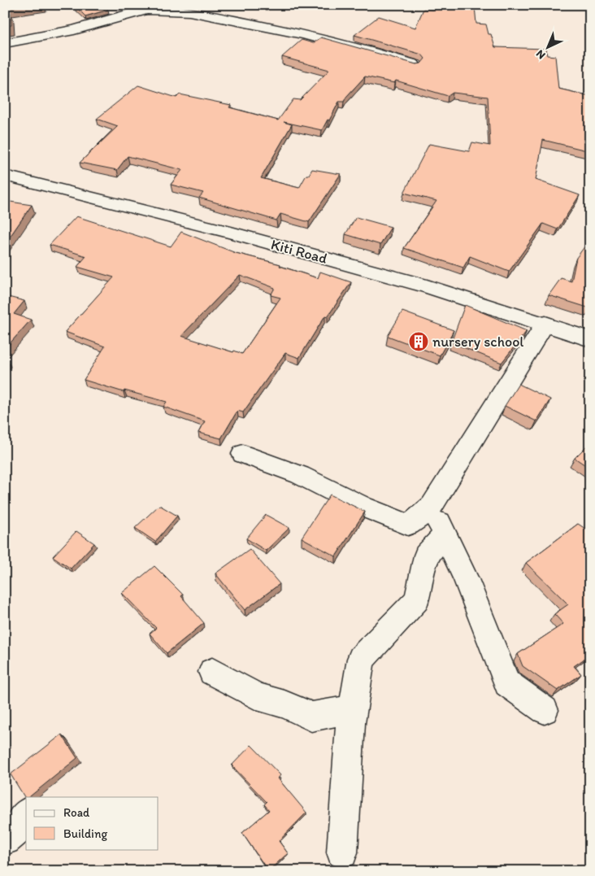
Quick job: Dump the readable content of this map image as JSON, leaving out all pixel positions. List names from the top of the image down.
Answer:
{
  "streets": {
    "street": ["Kiti Road"]
  },
  "places": {
    "building": ["nursery school"]
  },
  "legend": ["Road", "Building"],
  "north": "bottom left"
}
